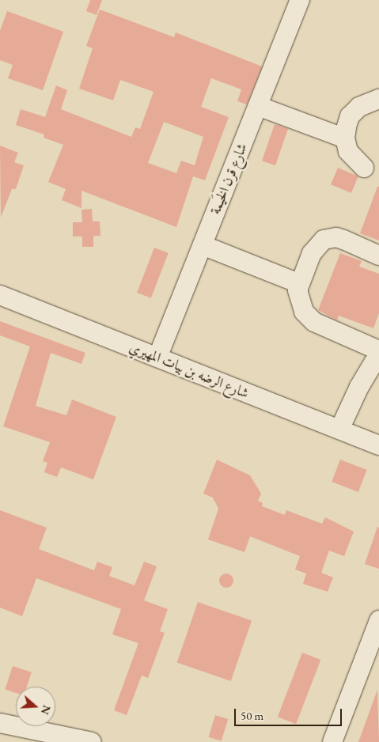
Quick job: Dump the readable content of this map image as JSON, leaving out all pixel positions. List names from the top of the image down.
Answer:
{
  "streets": {
    "street": ["شارع قرن الخَيمة", "شارع الرضه بن بيات المهيري"]
  },
  "crossings": [
    ["شارع قرن الخَيمة", "شارع الرضه بن بيات المهيري"]
  ],
  "scale_bar": "50 m",
  "north": "right"
}
